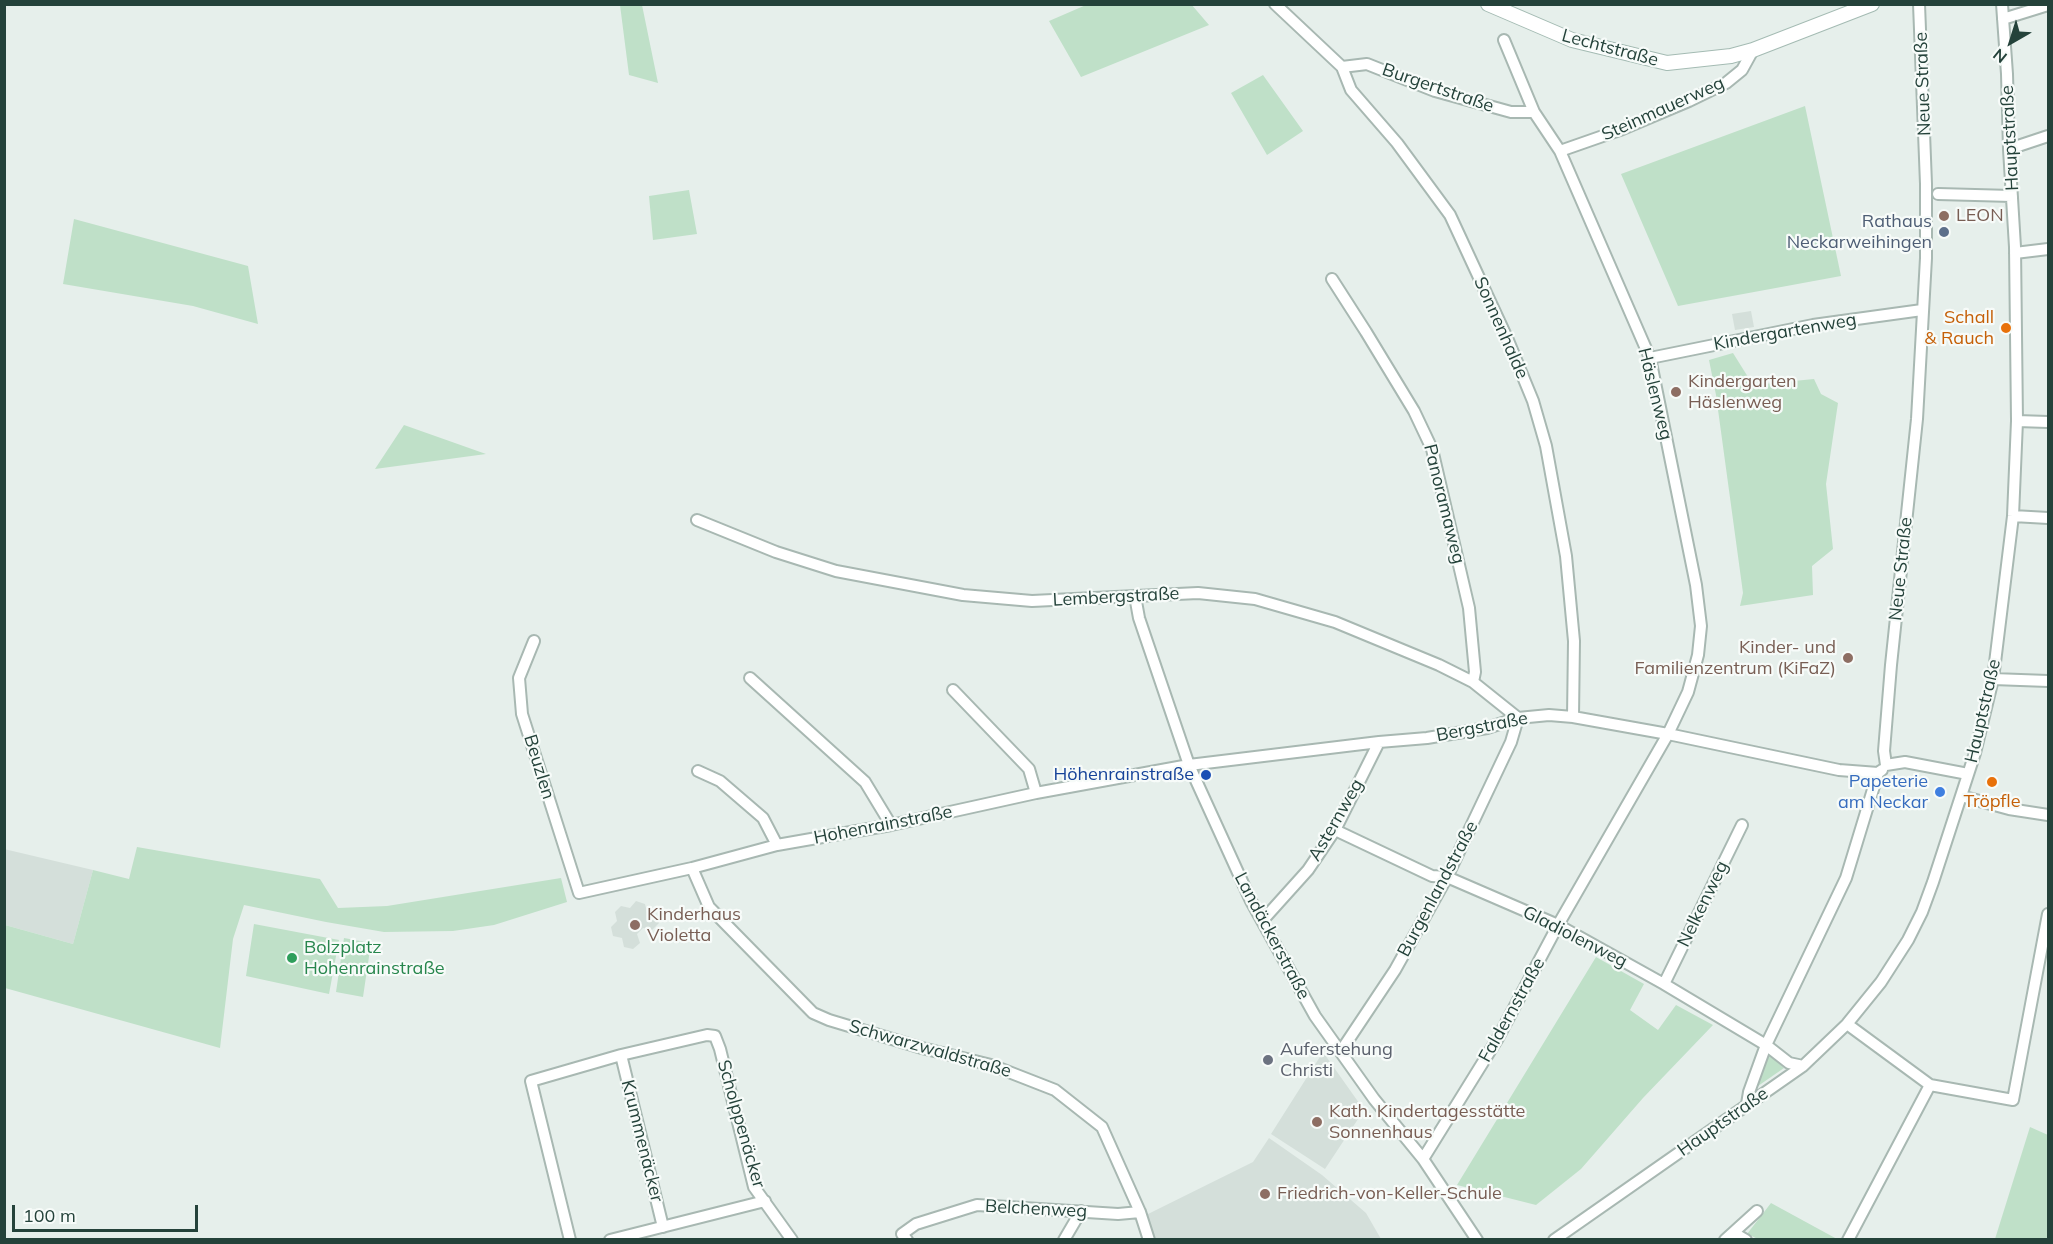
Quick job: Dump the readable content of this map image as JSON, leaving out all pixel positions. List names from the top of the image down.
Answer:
{
  "streets": {
    "street": [
      "Lechtstraße",
      "Neue Straße",
      "Burgertstraße",
      "Steinmauerweg",
      "Hauptstraße",
      "Sonnenhalde",
      "Kindergartenweg",
      "Häslenweg",
      "Panoramaweg",
      "Lembergstraße",
      "Bergstraße",
      "Beuzlen",
      "Asternweg",
      "Hohenrainstraße",
      "Burgenlandstraße",
      "Nelkenweg",
      "Landäckerstraße",
      "Gladiolenweg",
      "Faldernstraße",
      "Schwarzwaldstraße",
      "Scholppenäcker",
      "Krummenäcker",
      "Belchenweg"
    ]
  },
  "crossings": [
    ["Lechtstraße", "Steinmauerweg"],
    ["Neue Straße", "Hauptstraße"],
    ["Neue Straße", "Kindergartenweg"],
    ["Neue Straße", "Bergstraße"],
    ["Neue Straße", "Gladiolenweg"],
    ["Burgertstraße", "Sonnenhalde"],
    ["Burgertstraße", "Häslenweg"],
    ["Steinmauerweg", "Häslenweg"],
    ["Hauptstraße", "Bergstraße"],
    ["Hauptstraße", "Gladiolenweg"],
    ["Sonnenhalde", "Bergstraße"],
    ["Kindergartenweg", "Häslenweg"],
    ["Häslenweg", "Bergstraße"],
    ["Häslenweg", "Faldernstraße"],
    ["Panoramaweg", "Lembergstraße"],
    ["Lembergstraße", "Bergstraße"],
    ["Lembergstraße", "Burgenlandstraße"],
    ["Lembergstraße", "Landäckerstraße"],
    ["Bergstraße", "Asternweg"],
    ["Bergstraße", "Hohenrainstraße"],
    ["Bergstraße", "Burgenlandstraße"],
    ["Bergstraße", "Landäckerstraße"],
    ["Bergstraße", "Faldernstraße"],
    ["Beuzlen", "Hohenrainstraße"],
    ["Asternweg", "Landäckerstraße"],
    ["Asternweg", "Gladiolenweg"],
    ["Hohenrainstraße", "Landäckerstraße"],
    ["Hohenrainstraße", "Schwarzwaldstraße"],
    ["Burgenlandstraße", "Landäckerstraße"],
    ["Burgenlandstraße", "Gladiolenweg"],
    ["Nelkenweg", "Gladiolenweg"],
    ["Landäckerstraße", "Faldernstraße"],
    ["Gladiolenweg", "Faldernstraße"],
    ["Schwarzwaldstraße", "Belchenweg"],
    ["Scholppenäcker", "Krummenäcker"]
  ],
  "places": [
    "LEON",
    "Rathaus Neckarweihingen",
    "Schall & Rauch",
    "Kindergarten Häslenweg",
    "Kinder- und Familienzentrum (KiFaZ)",
    "Höhenrainstraße",
    "Tröpfle",
    "Papeterie am Neckar",
    "Kinderhaus Violetta",
    "Bolzplatz Hohenrainstraße",
    "Auferstehung Christi",
    "Kath. Kindertagesstätte Sonnenhaus",
    "Friedrich-von-Keller-Schule"
  ],
  "scale_bar": "100 m",
  "north": "bottom left"
}
